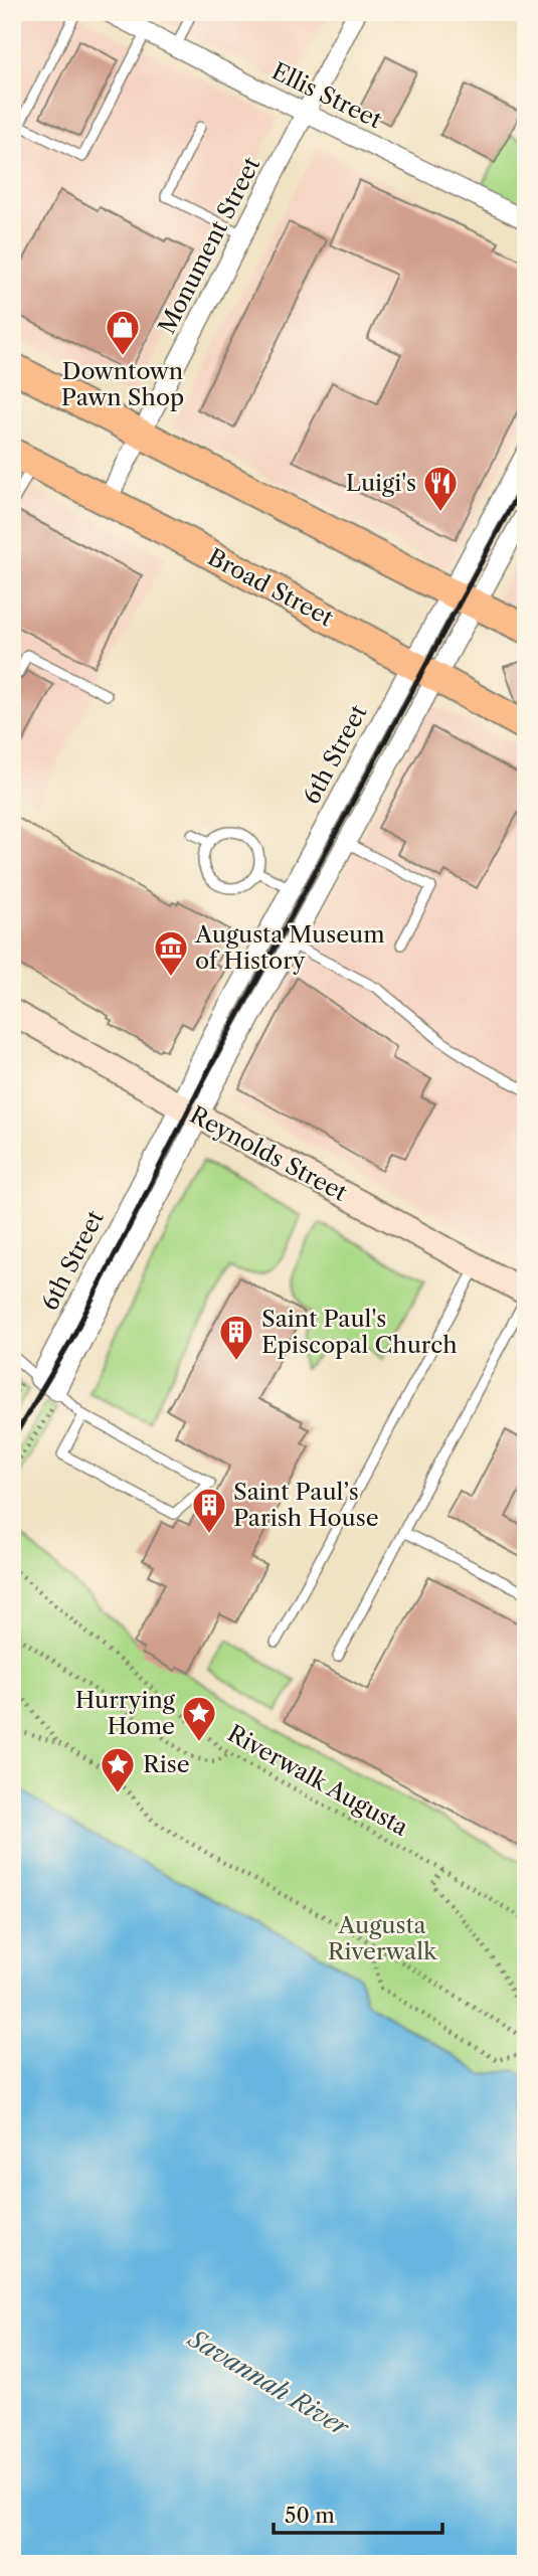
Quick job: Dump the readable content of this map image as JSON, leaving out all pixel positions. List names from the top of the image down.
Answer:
{
  "streets": {
    "main road": ["Broad Street", "Reynolds Street"],
    "street": ["Ellis Street", "Monument Street", "6th Street"],
    "path": ["Riverwalk Augusta"]
  },
  "crossings": [
    ["Ellis Street", "Monument Street"],
    ["Monument Street", "Broad Street"],
    ["Broad Street", "6th Street"],
    ["6th Street", "Reynolds Street"]
  ],
  "water": ["Savannah River"],
  "parks": ["Augusta Riverwalk"],
  "places": {
    "shop": ["Downtown Pawn Shop"],
    "restaurant": ["Luigi's"],
    "museum": ["Augusta Museum of History"],
    "building": ["Saint Paul's Episcopal Church", "Saint Paul’s Parish House"],
    "place": ["Hurrying Home", "Rise"]
  },
  "scale_bar": "50 m"
}
